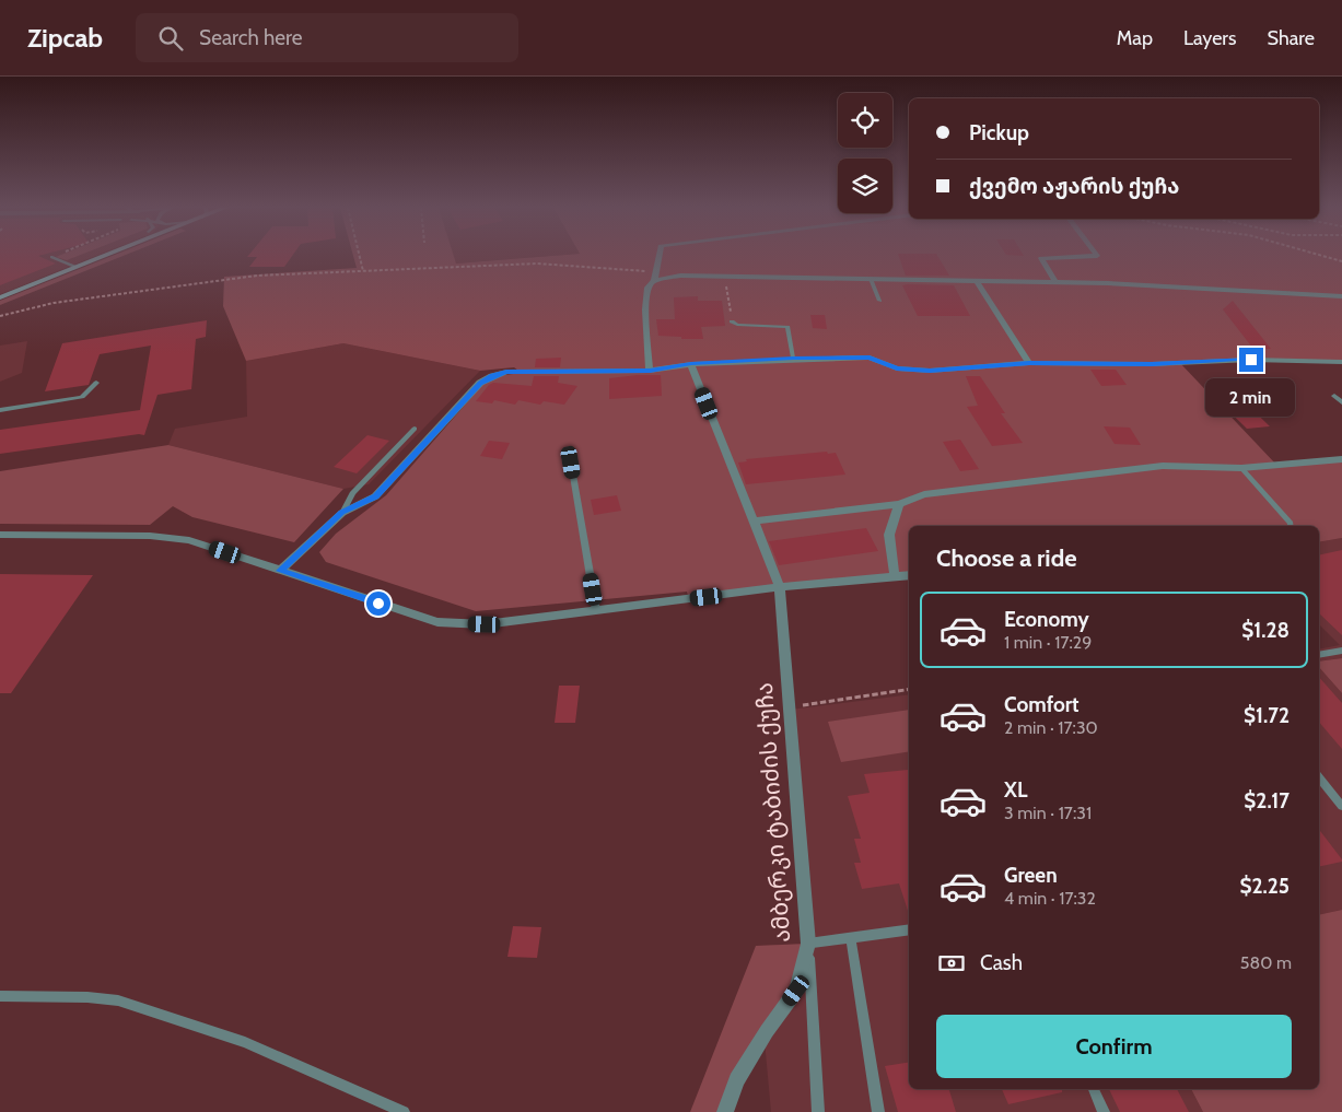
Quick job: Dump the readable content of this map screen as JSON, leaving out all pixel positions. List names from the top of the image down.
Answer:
{
  "streets": {
    "street": ["ამბერკი ტაბიძის ქუჩა"]
  },
  "page": {
    "header": "Zipcab",
    "search": "Search here",
    "nav": ["Map", "Layers", "Share"],
    "banner": ["Pickup", "ქვემო აჟარის ქუჩა"],
    "bubble": "2 min",
    "heading": "Choose a ride",
    "list": [
      {
        "name": "Economy",
        "note": "1 min · 17:29",
        "value": "$1.28"
      },
      {
        "name": "Comfort",
        "note": "2 min · 17:30",
        "value": "$1.72"
      },
      {
        "name": "XL",
        "note": "3 min · 17:31",
        "value": "$2.17"
      },
      {
        "name": "Green",
        "note": "4 min · 17:32",
        "value": "$2.25"
      }
    ],
    "pay": ["Cash", "580 m"],
    "buttons": "Confirm"
  }
}
